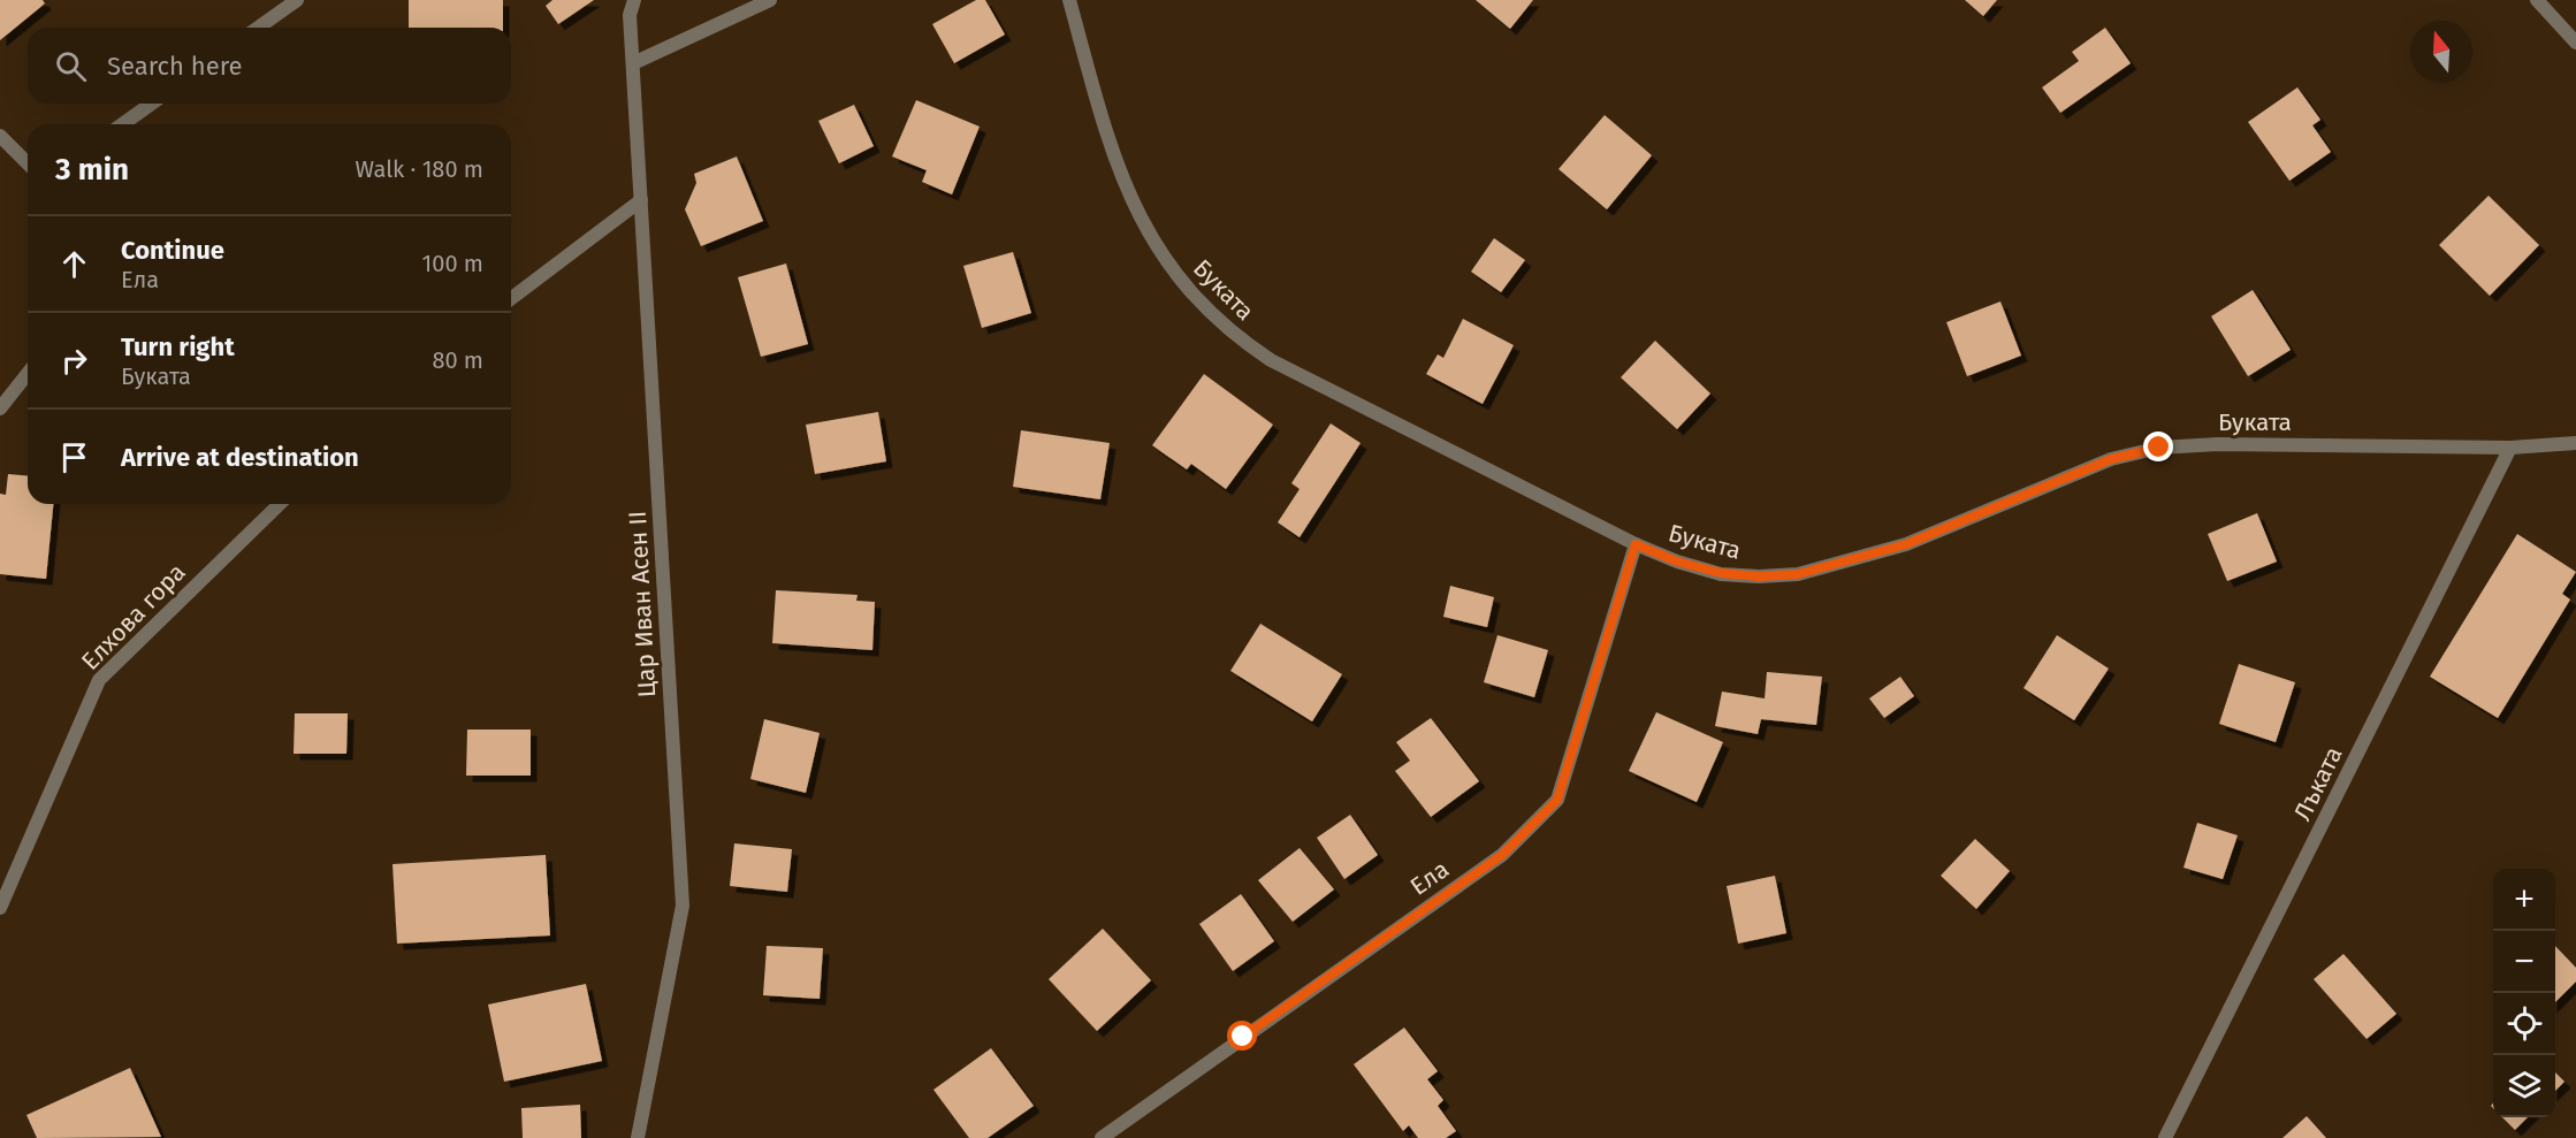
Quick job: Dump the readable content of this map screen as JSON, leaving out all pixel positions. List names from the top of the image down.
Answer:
{
  "streets": {
    "street": [
      "Буката",
      "Цар Иван Асен II",
      "Елхова гора",
      "Лъката",
      "Ела"
    ]
  },
  "crossings": [
    ["Буката", "Лъката"],
    ["Буката", "Ела"]
  ],
  "north": "top",
  "page": {
    "search": "Search here",
    "heading": ["3 min", "Walk · 180 m"],
    "list": [
      ["Continue", "Ела", "100 m"],
      ["Turn right", "Буката", "80 m"],
      "Arrive at destination"
    ],
    "map_buttons": ["+", "−"]
  }
}
